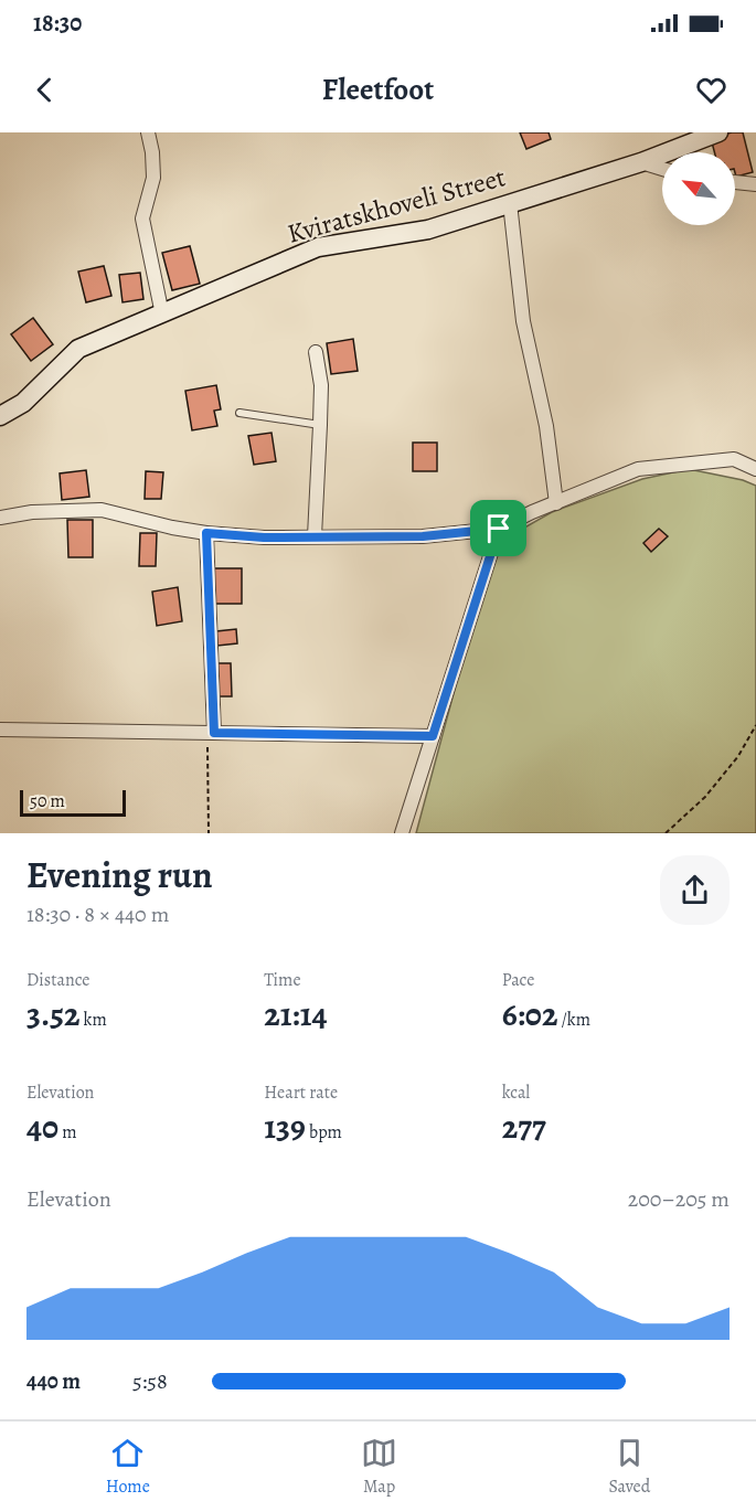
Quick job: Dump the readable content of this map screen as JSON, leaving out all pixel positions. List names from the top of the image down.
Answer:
{
  "streets": {
    "street": ["Kviratskhoveli Street"]
  },
  "scale_bar": "50 m",
  "north": "top left",
  "page": {
    "status": "18:30",
    "header": "Fleetfoot",
    "scale": "50 m",
    "heading": ["Evening run", "18:30 · 8 × 440 m"],
    "stats": [
      ["Distance", "3.52 km"],
      ["Time", "21:14"],
      ["Pace", "6:02 /km"],
      ["Elevation", "40 m"],
      ["Heart rate", "139 bpm"],
      ["kcal", "277"]
    ],
    "chart": ["Elevation", "200–205 m"],
    "list": [
      {
        "name": "440 m",
        "note": "5:58"
      }
    ],
    "tabs": ["Home", "Map", "Saved"]
  }
}
